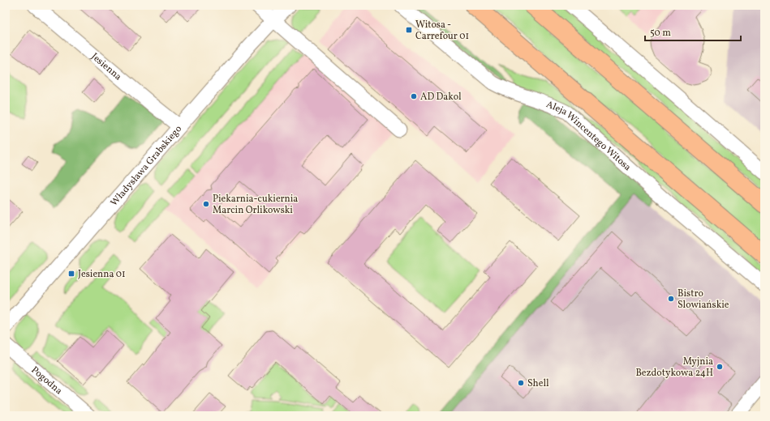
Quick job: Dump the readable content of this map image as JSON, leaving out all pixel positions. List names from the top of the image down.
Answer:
{
  "streets": {
    "street": [
      "Jesienna",
      "Aleja Wincentego Witosa",
      "Władysława Grabskiego",
      "Pogodna"
    ]
  },
  "crossings": [
    ["Jesienna", "Władysława Grabskiego"]
  ],
  "places": {
    "transit": ["Witosa - Carrefour 01", "Jesienna 01"],
    "other": [
      "AD Dakol",
      "Piekarnia-cukiernia Marcin Orlikowski",
      "Bistro Slowiańskie",
      "Myjnia Bezdotykowa 24H",
      "Shell"
    ]
  },
  "scale_bar": "50 m"
}
